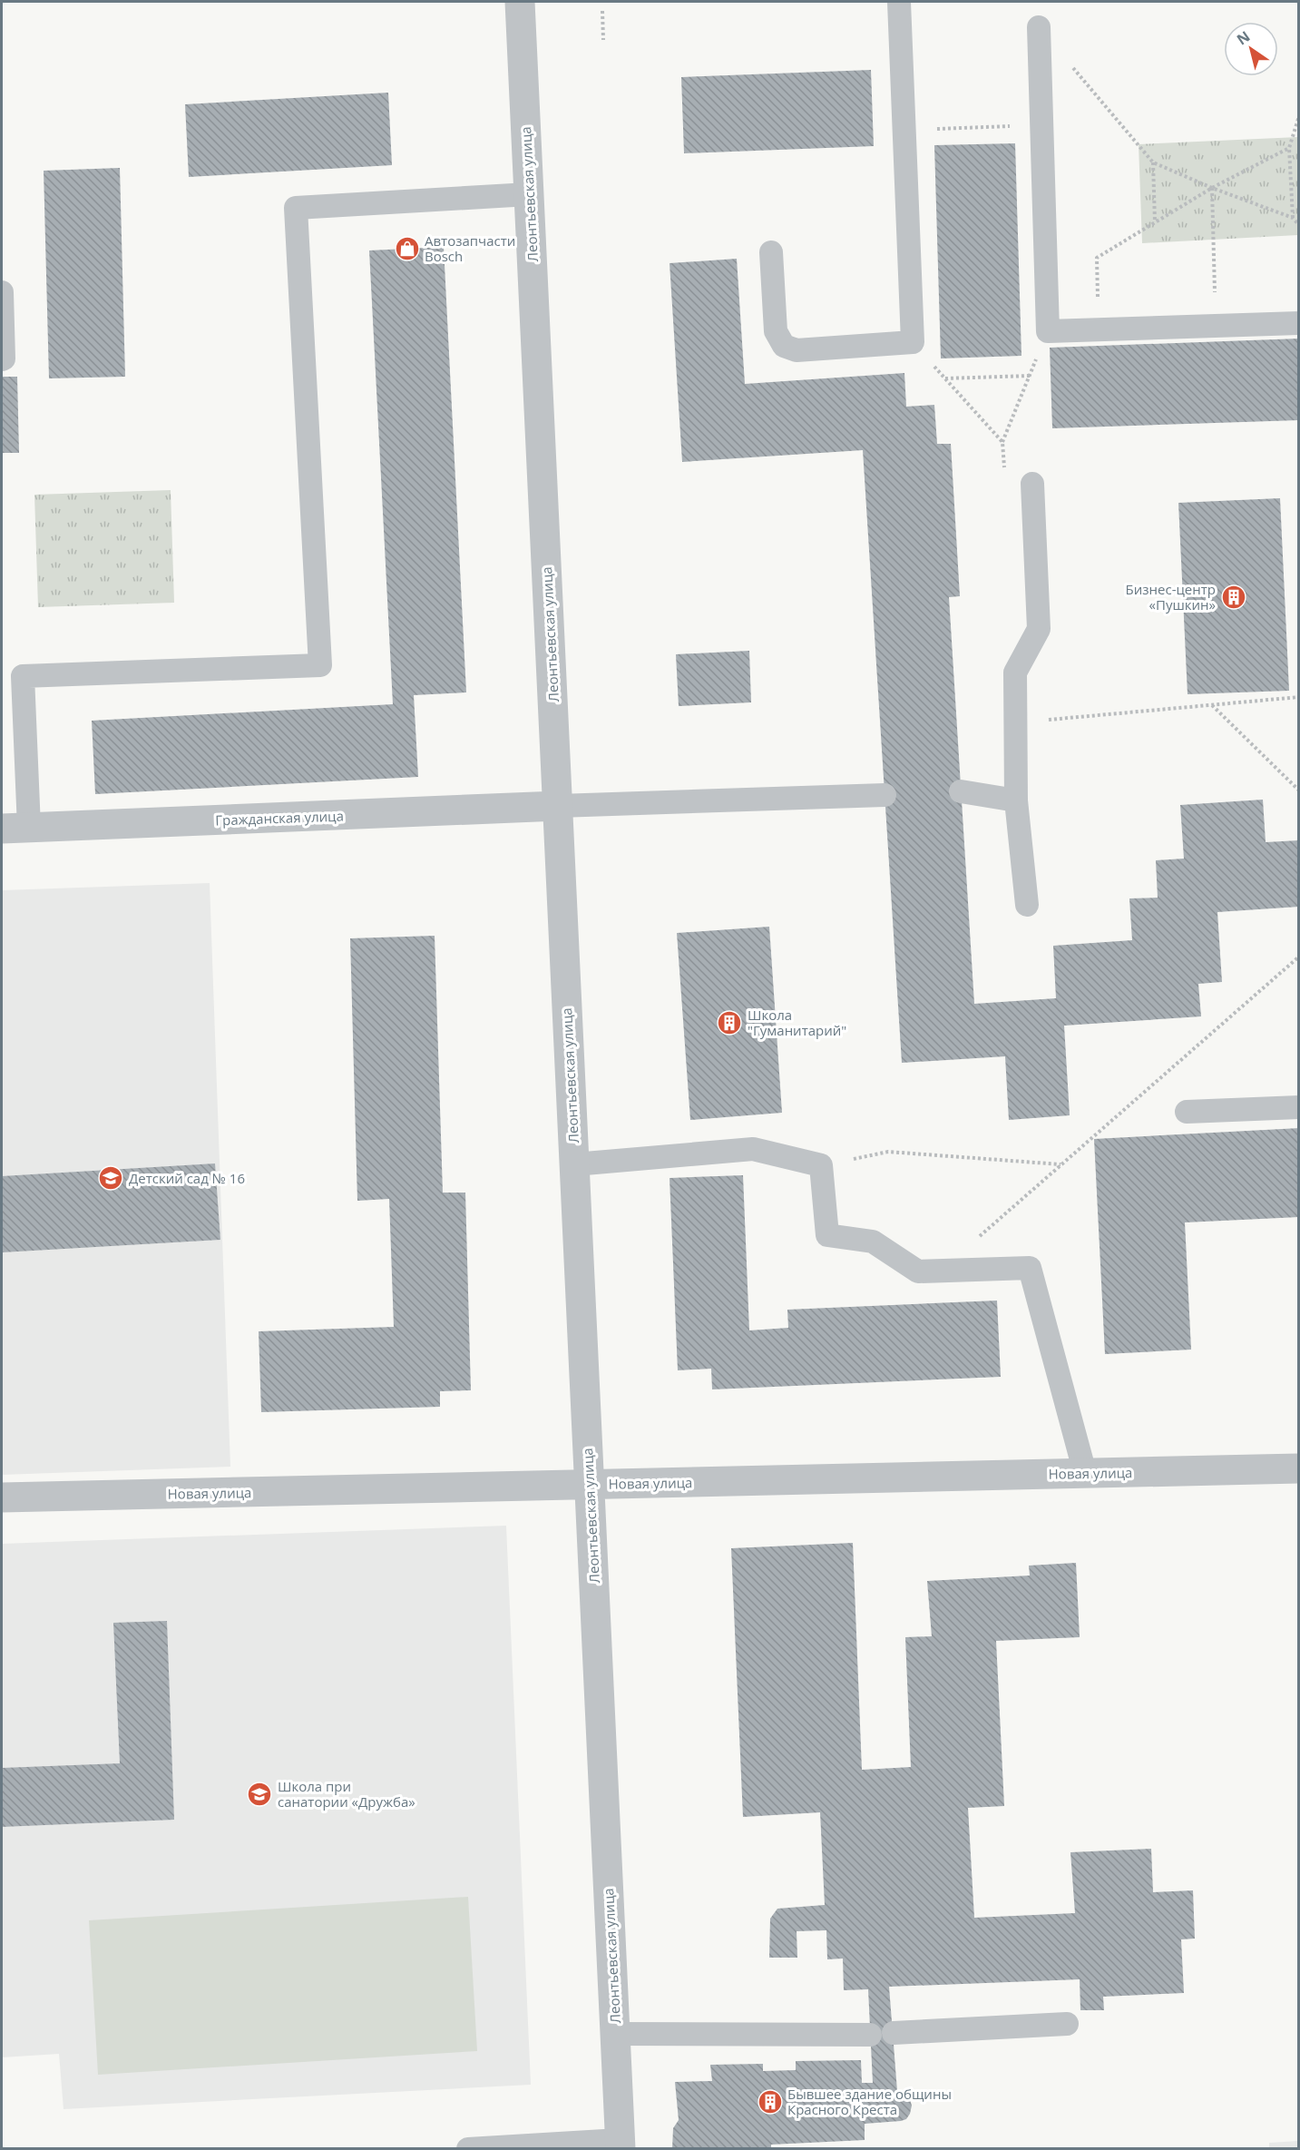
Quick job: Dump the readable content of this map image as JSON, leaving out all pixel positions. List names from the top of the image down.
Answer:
{
  "streets": {
    "street": ["Леонтьевская улица", "Гражданская улица", "Новая улица"]
  },
  "crossings": [
    ["Леонтьевская улица", "Гражданская улица"],
    ["Леонтьевская улица", "Новая улица"]
  ],
  "places": {
    "shop": ["Автозапчасти Bosch"],
    "building": ["Бизнес-центр «Пушкин»", "Школа \"Гуманитарий\"", "Бывшее здание общины Красного Креста"],
    "school or university": ["Детский сад № 16", "Школа при санатории «Дружба»"]
  },
  "north": "top left"
}
